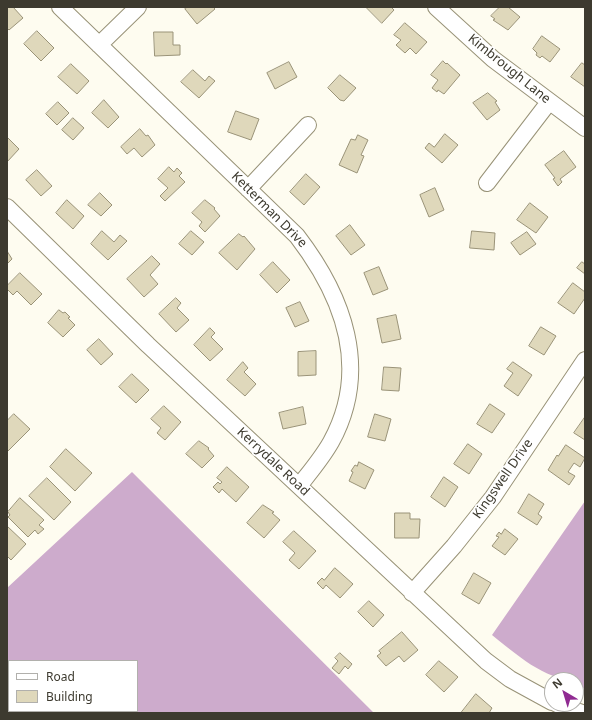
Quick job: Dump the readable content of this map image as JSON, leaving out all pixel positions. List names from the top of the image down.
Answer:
{
  "streets": {
    "street": [
      "Kimbrough Lane",
      "Ketterman Drive",
      "Kerrydale Road",
      "Kingswell Drive"
    ]
  },
  "crossings": [
    ["Ketterman Drive", "Kerrydale Road"],
    ["Kerrydale Road", "Kingswell Drive"]
  ],
  "legend": ["Road", "Building"],
  "north": "top left"
}
